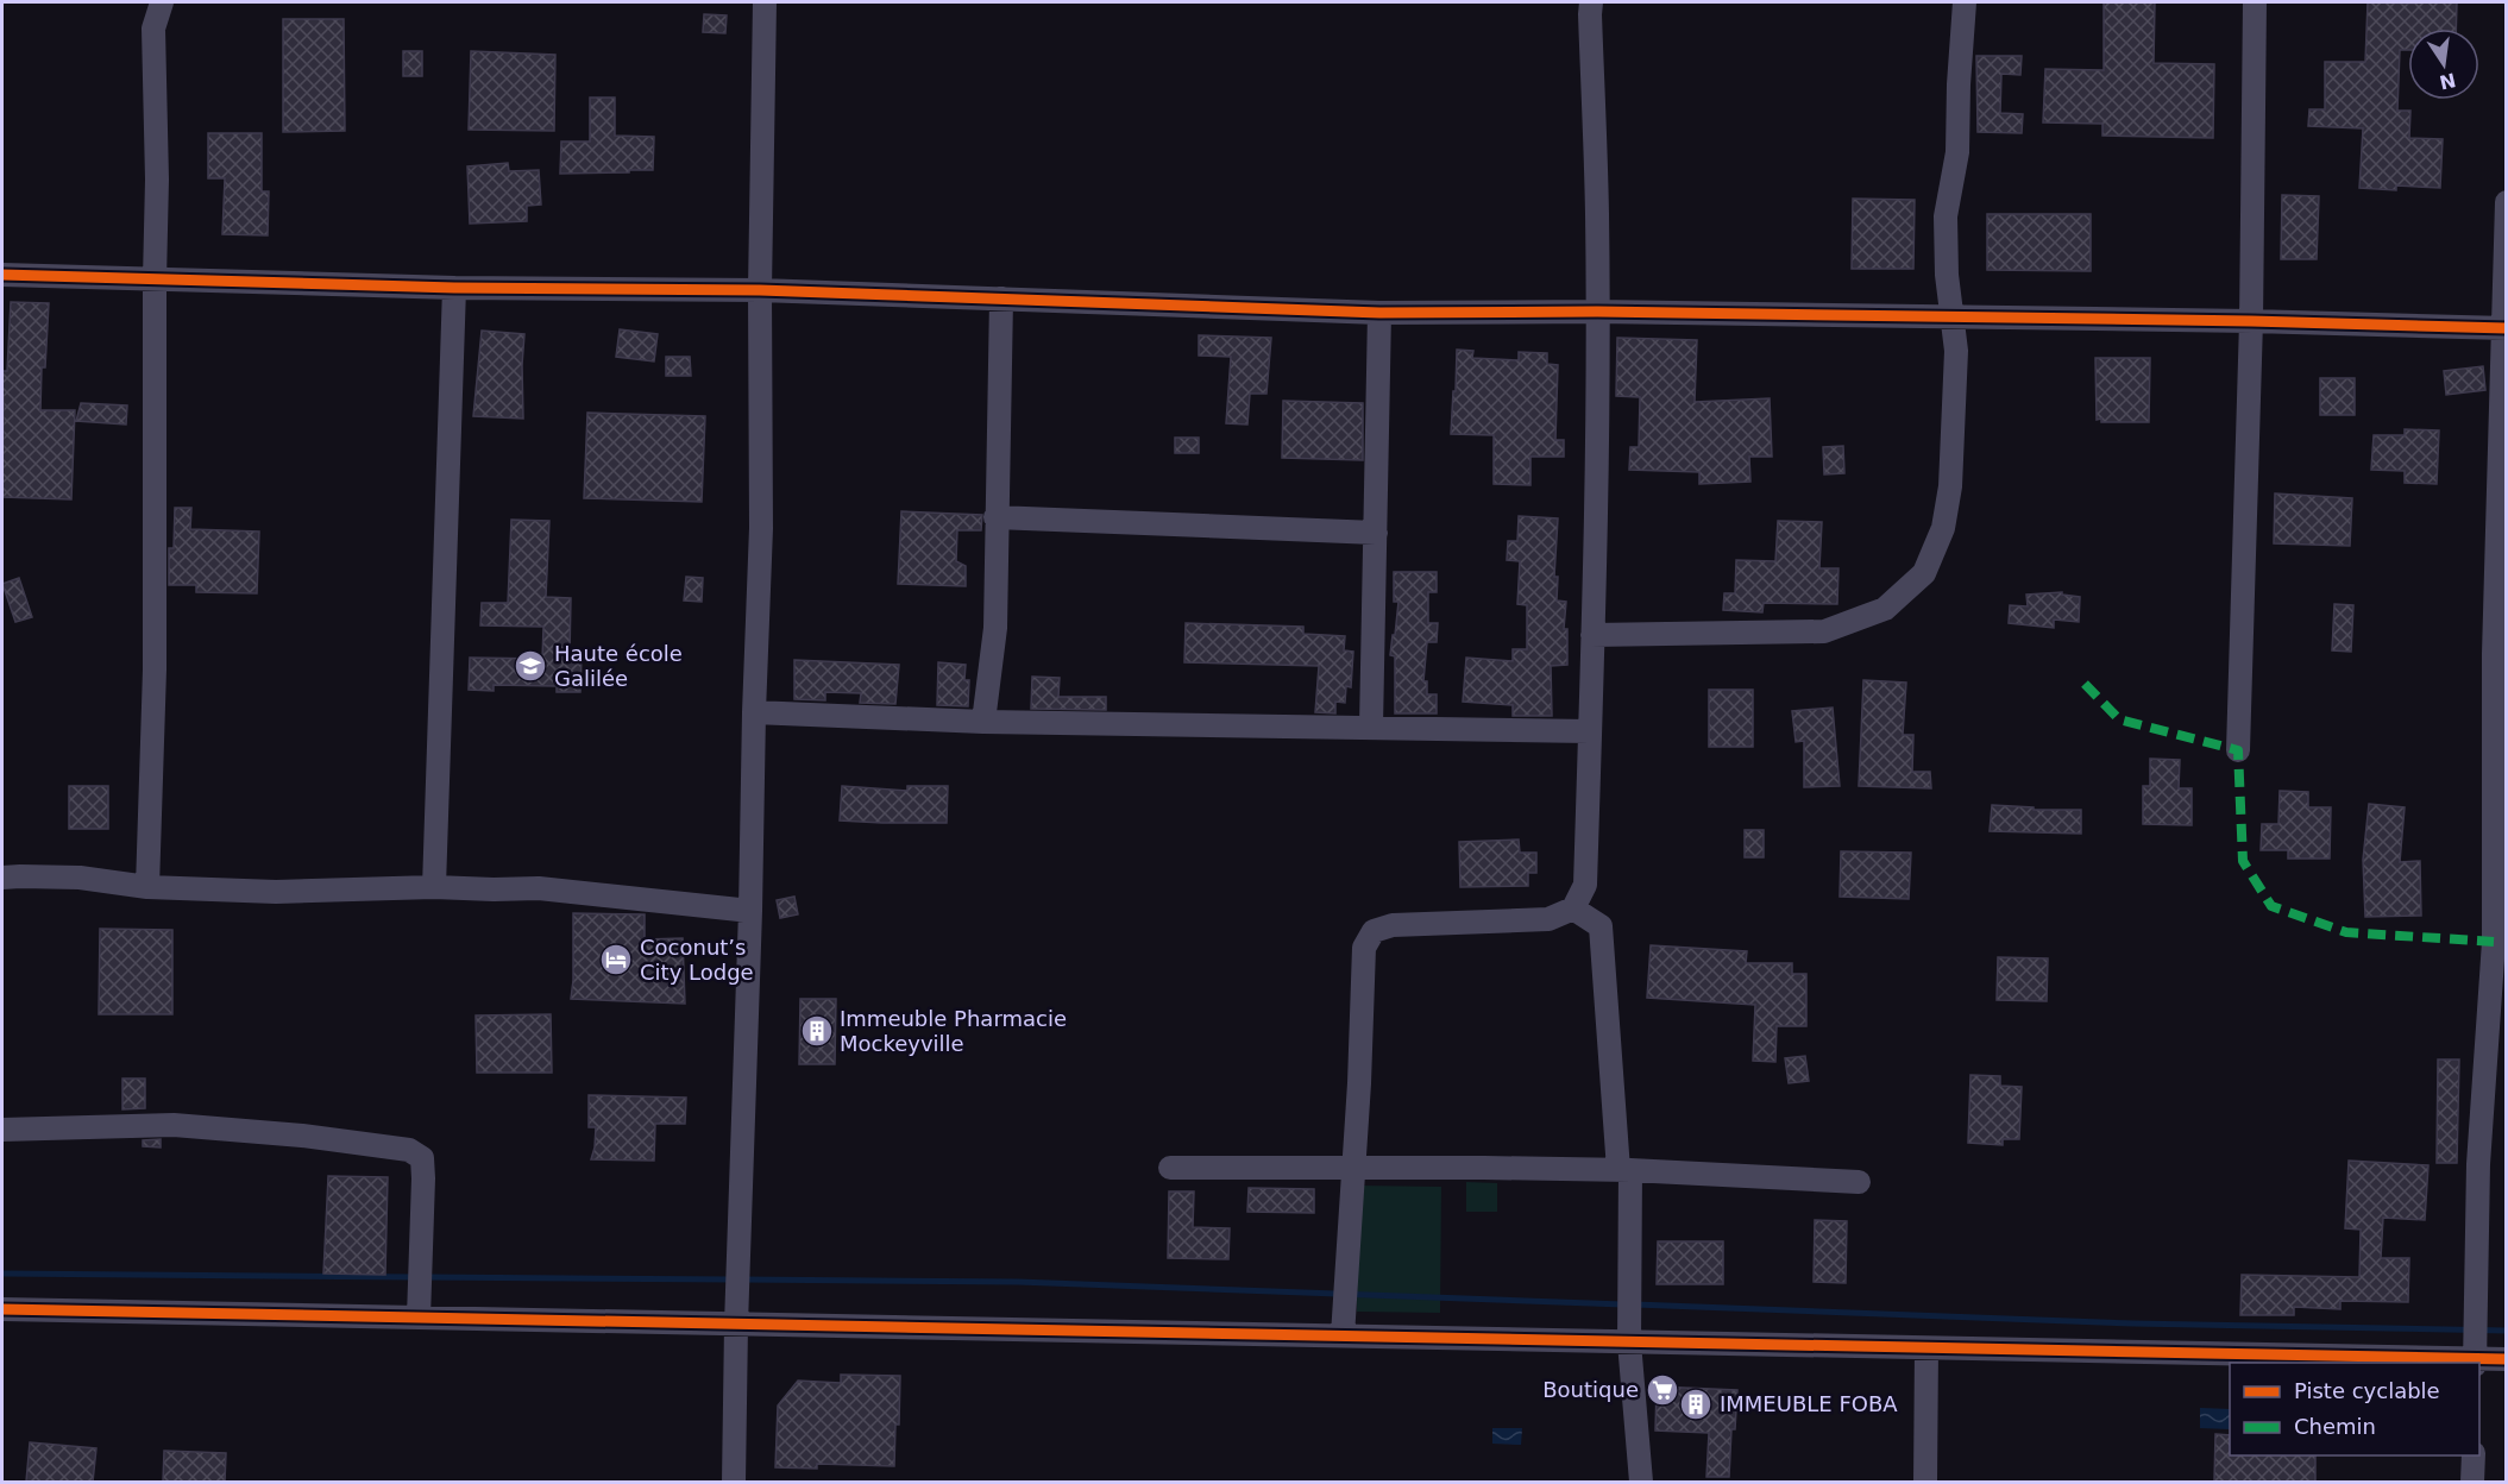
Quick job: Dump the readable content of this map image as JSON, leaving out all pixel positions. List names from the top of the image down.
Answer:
{
  "places": {
    "school or university": ["Haute école Galilée"],
    "hotel": ["Coconut’s City Lodge"],
    "building": ["Immeuble Pharmacie Mockeyville", "IMMEUBLE FOBA"],
    "supermarket": ["Boutique"]
  },
  "legend": ["Piste cyclable", "Chemin"],
  "north": "bottom"
}
